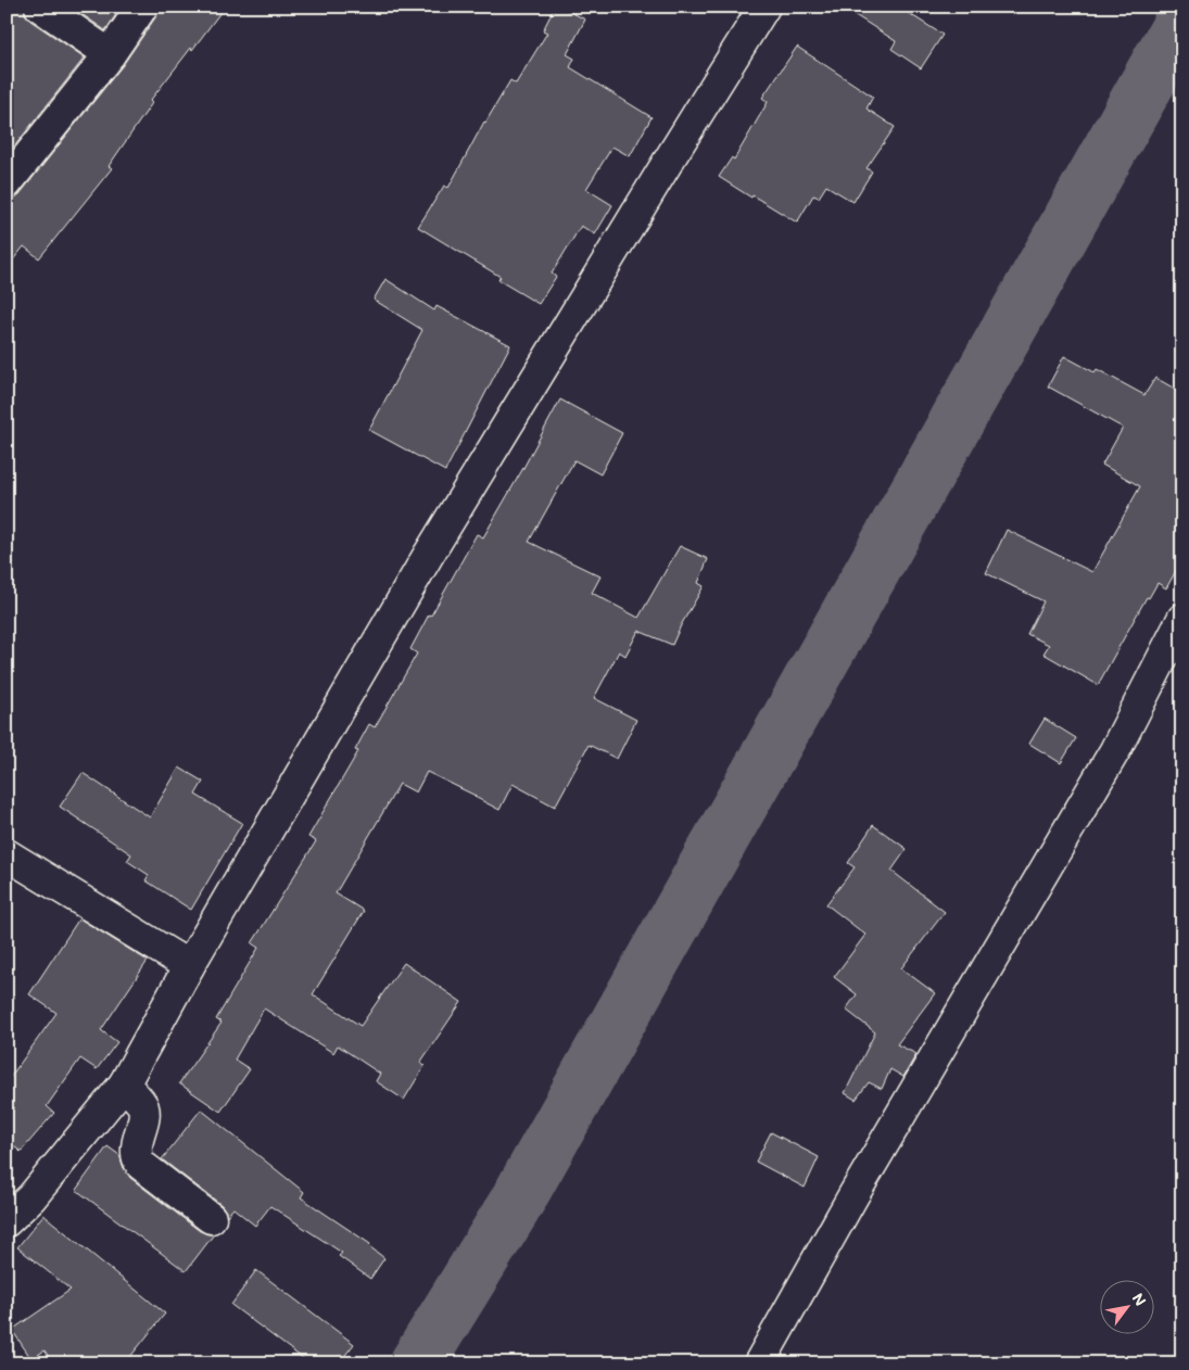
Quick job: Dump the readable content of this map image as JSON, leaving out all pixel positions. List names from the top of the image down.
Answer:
{
  "north": "top right"
}
